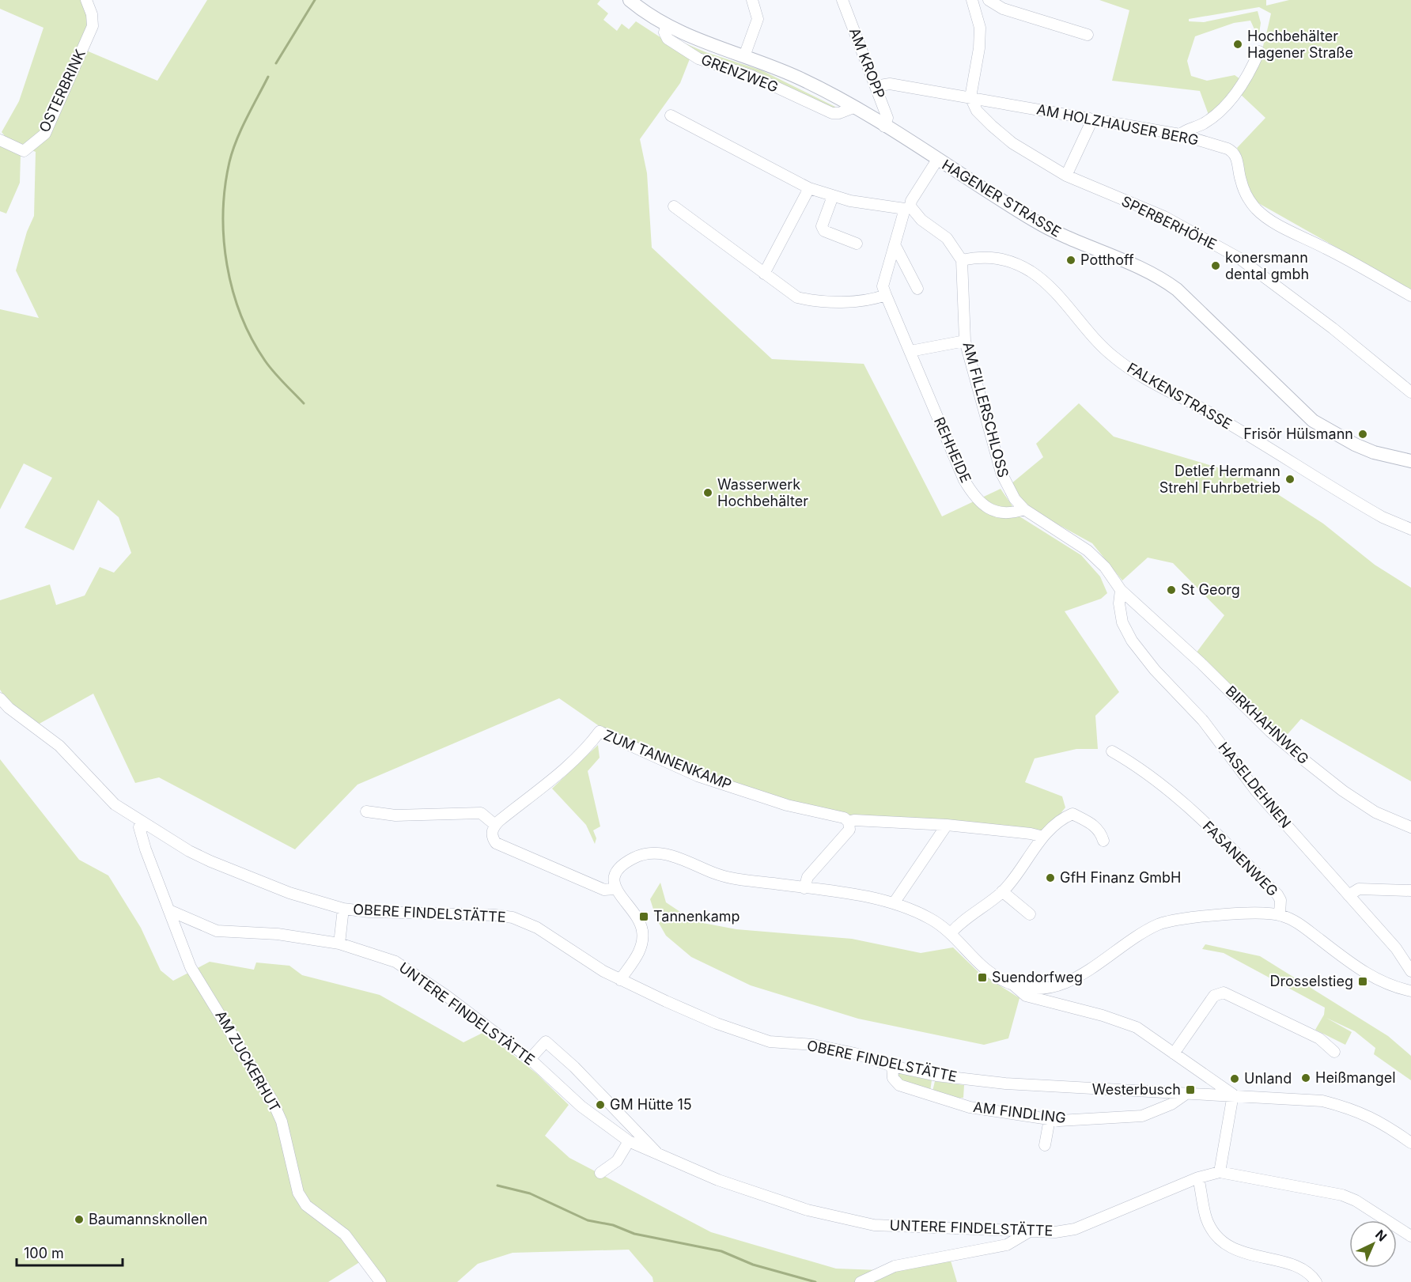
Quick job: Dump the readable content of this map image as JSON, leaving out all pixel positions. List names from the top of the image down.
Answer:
{
  "streets": {
    "main road": ["HAGENER STRASSE"],
    "street": [
      "AM KROPP",
      "GRENZWEG",
      "OSTERBRINK",
      "AM HOLZHAUSER BERG",
      "SPERBERHÖHE",
      "FALKENSTRASSE",
      "AM FILLERSCHLOSS",
      "REHHEIDE",
      "BIRKHAHNWEG",
      "ZUM TANNENKAMP",
      "HASELDEHNEN",
      "FASANENWEG",
      "OBERE FINDELSTÄTTE",
      "UNTERE FINDELSTÄTTE",
      "AM ZUCKERHUT",
      "AM FINDLING"
    ]
  },
  "crossings": [
    ["AM KROPP", "AM HOLZHAUSER BERG"],
    ["AM KROPP", "HAGENER STRASSE"],
    ["GRENZWEG", "HAGENER STRASSE"],
    ["AM HOLZHAUSER BERG", "SPERBERHÖHE"],
    ["FALKENSTRASSE", "AM FILLERSCHLOSS"],
    ["AM FILLERSCHLOSS", "REHHEIDE"],
    ["AM FILLERSCHLOSS", "BIRKHAHNWEG"],
    ["AM FILLERSCHLOSS", "HASELDEHNEN"],
    ["OBERE FINDELSTÄTTE", "UNTERE FINDELSTÄTTE"],
    ["OBERE FINDELSTÄTTE", "AM ZUCKERHUT"],
    ["OBERE FINDELSTÄTTE", "AM FINDLING"],
    ["UNTERE FINDELSTÄTTE", "AM ZUCKERHUT"]
  ],
  "places": {
    "other": [
      "Hochbehälter Hagener Straße",
      "Potthoff",
      "konersmann dental gmbh",
      "Frisör Hülsmann",
      "Detlef Hermann Strehl Fuhrbetrieb",
      "Wasserwerk Hochbehälter",
      "St Georg",
      "GfH Finanz GmbH",
      "Heißmangel",
      "Unland",
      "GM Hütte 15",
      "Baumannsknollen"
    ],
    "transit": [
      "Tannenkamp",
      "Suendorfweg",
      "Drosselstieg",
      "Westerbusch"
    ]
  },
  "scale_bar": "100 m",
  "north": "top right"
}
